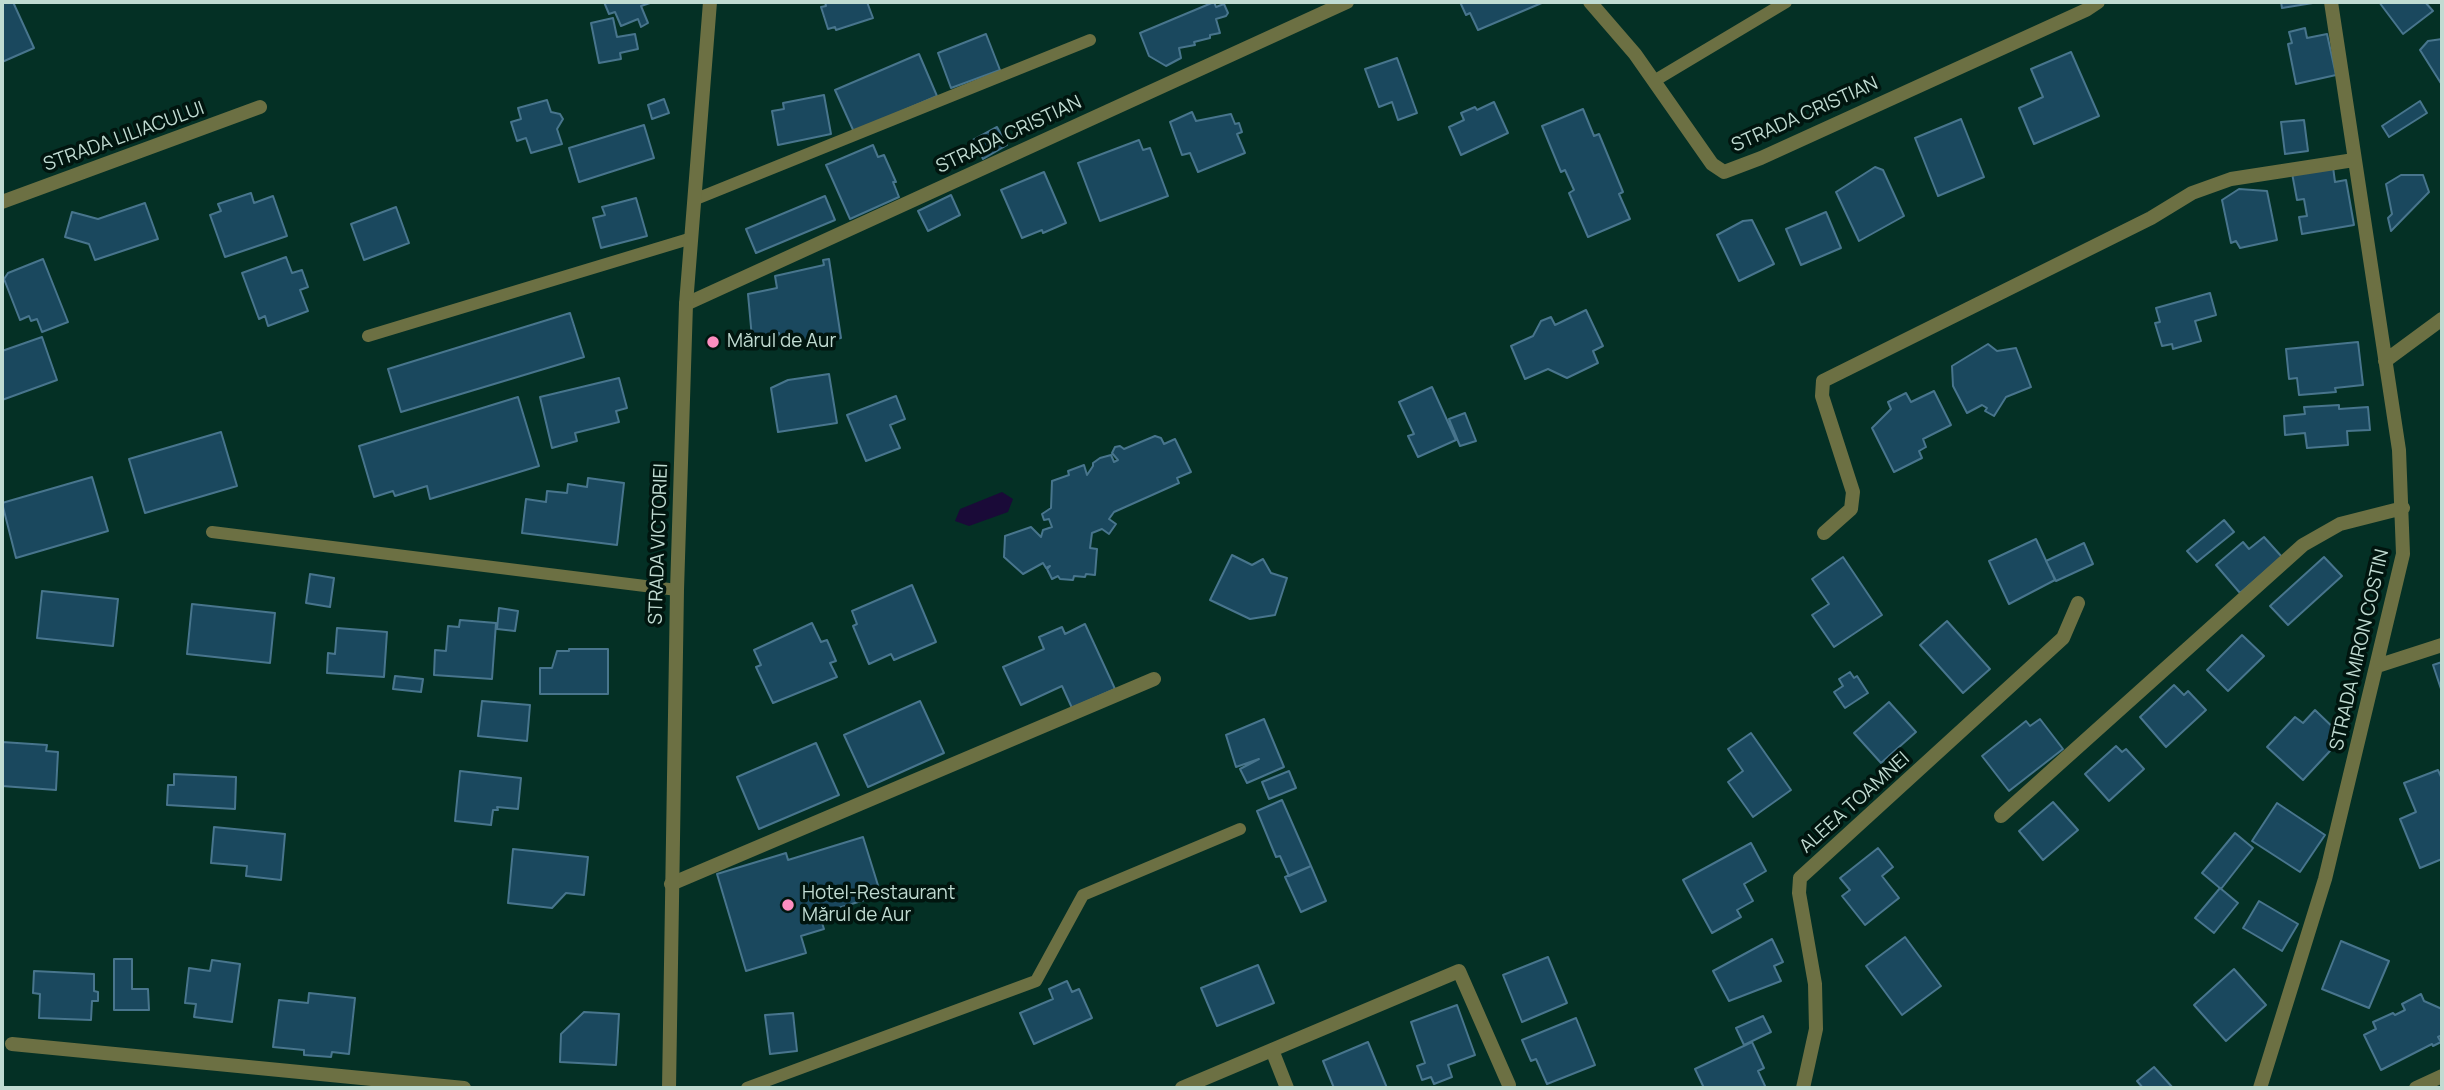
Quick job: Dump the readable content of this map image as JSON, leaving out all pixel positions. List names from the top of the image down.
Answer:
{
  "streets": {
    "street": [
      "STRADA CRISTIAN",
      "STRADA LILIACULUI",
      "STRADA VICTORIEI",
      "STRADA MIRON COSTIN",
      "ALEEA TOAMNEI"
    ]
  },
  "crossings": [
    ["STRADA CRISTIAN", "STRADA VICTORIEI"]
  ],
  "places": ["Mărul de Aur", "Hotel-Restaurant Mărul de Aur"]
}
